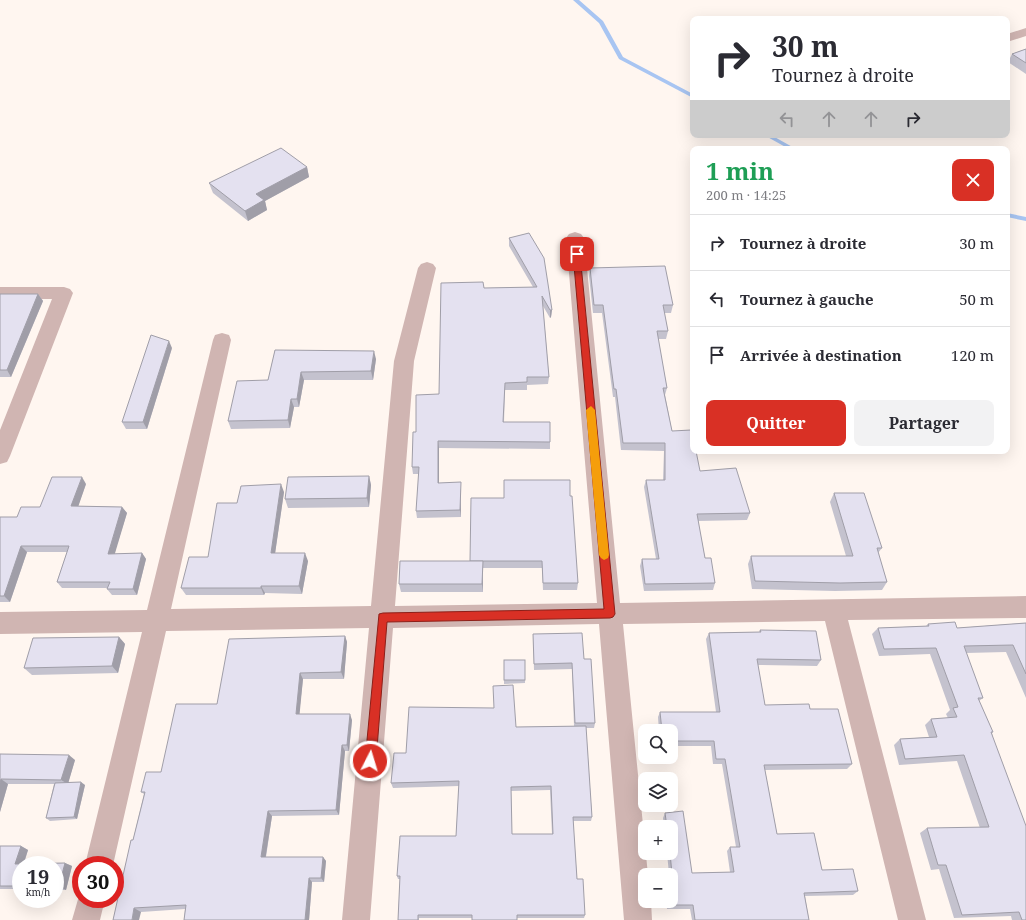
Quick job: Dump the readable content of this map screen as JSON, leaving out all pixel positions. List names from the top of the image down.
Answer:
{
  "page": {
    "turn": ["30 m", "Tournez à droite"],
    "heading": ["1 min", "200 m · 14:25"],
    "list": [
      {
        "name": "Tournez à droite",
        "value": "30 m"
      },
      {
        "name": "Tournez à gauche",
        "value": "50 m"
      },
      {
        "name": "Arrivée à destination",
        "value": "120 m"
      }
    ],
    "buttons": ["Quitter", "Partager"],
    "map_buttons": ["+", "−"],
    "speed": "19 km/h",
    "limit": "30"
  }
}
